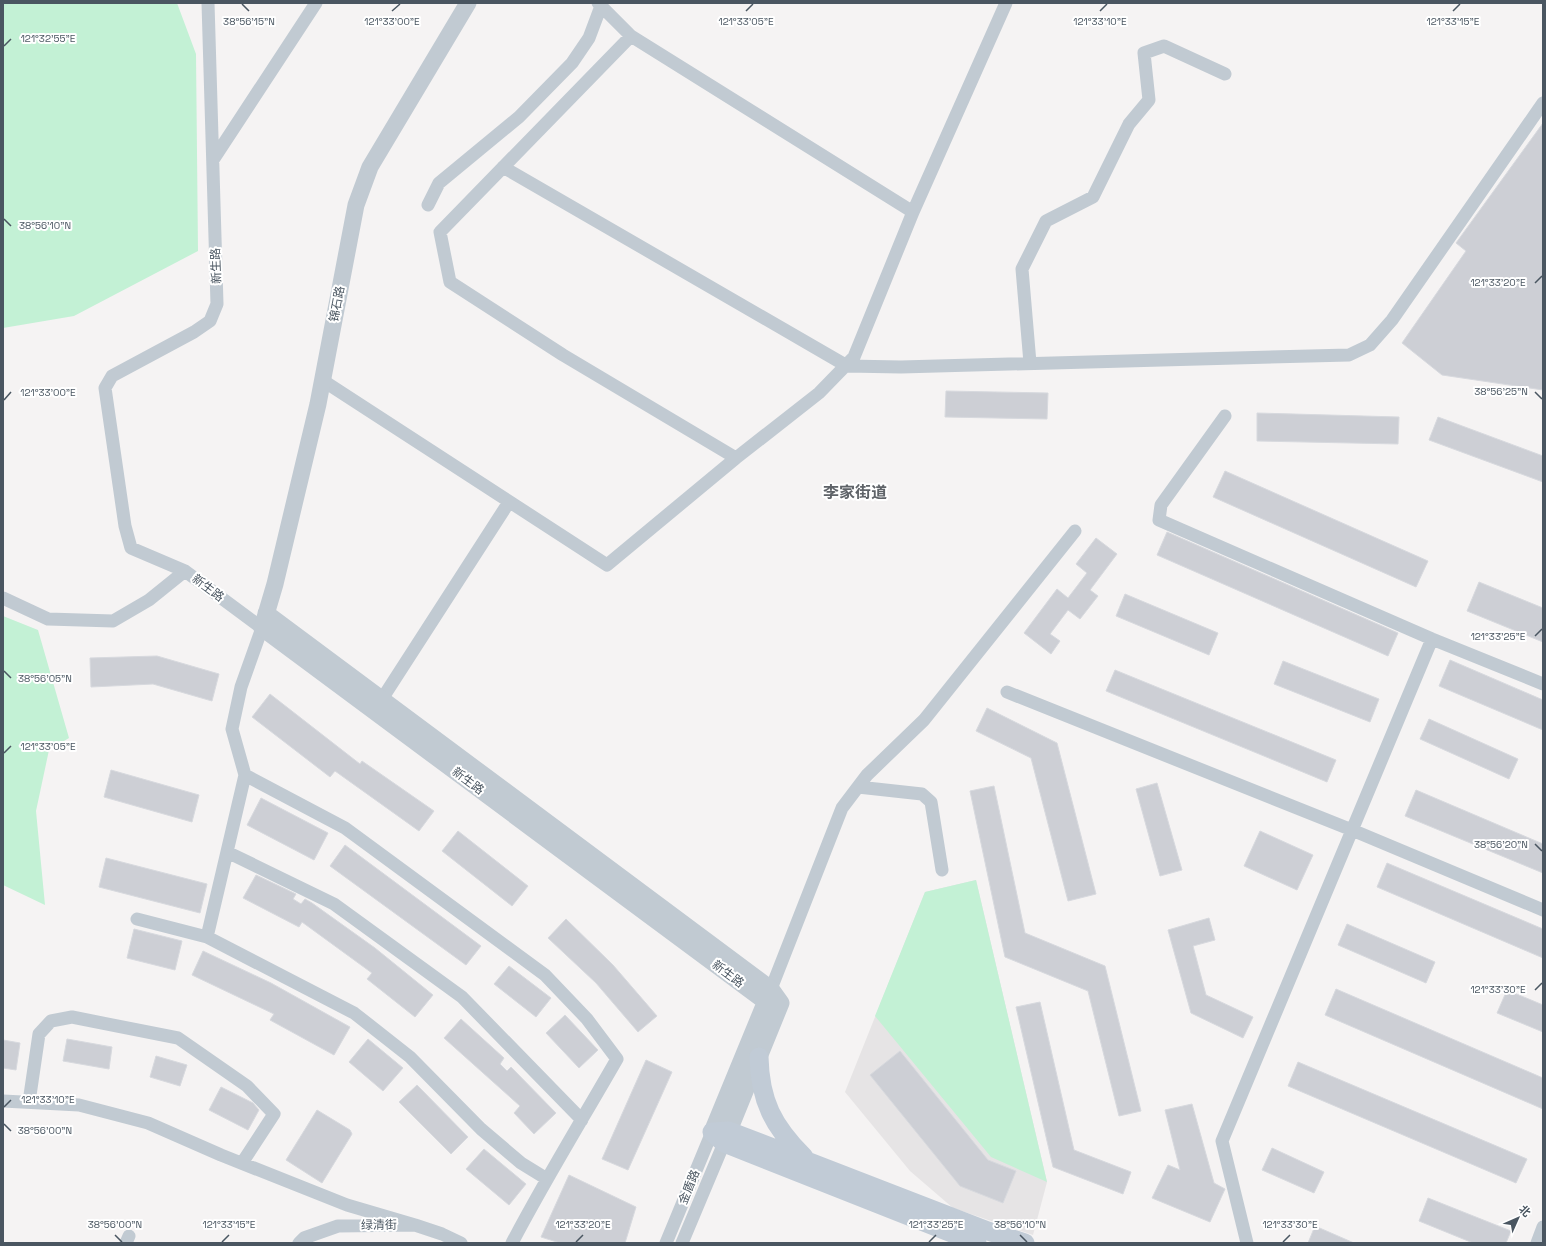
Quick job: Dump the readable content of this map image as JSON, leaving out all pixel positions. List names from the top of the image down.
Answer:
{
  "streets": {
    "street": [
      "新生路",
      "锦石路",
      "金盾路",
      "绿清街"
    ]
  },
  "crossings": [
    ["新生路", "锦石路"]
  ],
  "districts": ["李家街道"],
  "north": "top right",
  "coordinates": [
    "38°56'15\"N",
    "121°33'00\"E",
    "121°33'05\"E",
    "121°33'10\"E",
    "121°33'15\"E",
    "121°32'55\"E",
    "38°56'10\"N",
    "121°33'20\"E",
    "38°56'25\"N",
    "121°33'25\"E",
    "38°56'05\"N",
    "38°56'20\"N",
    "121°33'30\"E",
    "38°56'00\"N"
  ]
}
